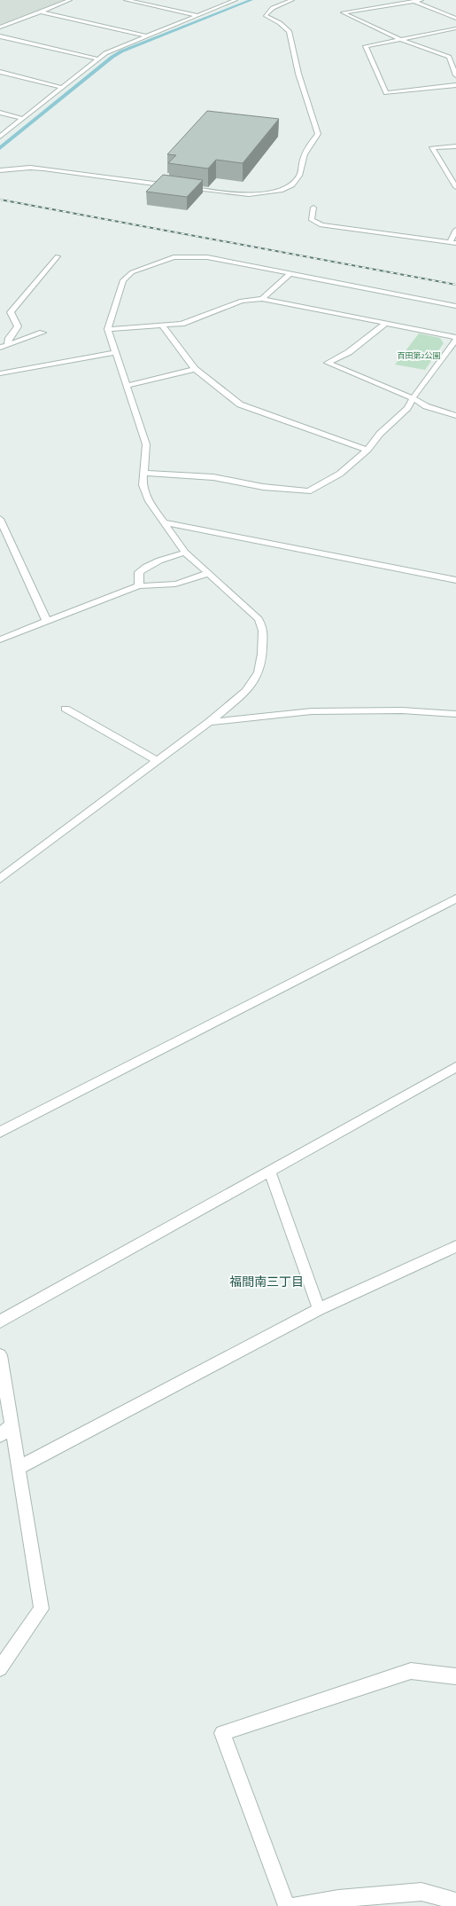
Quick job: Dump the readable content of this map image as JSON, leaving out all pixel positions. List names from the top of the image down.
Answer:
{
  "districts": ["福間南三丁目"],
  "parks": ["百田第2公園"]
}
